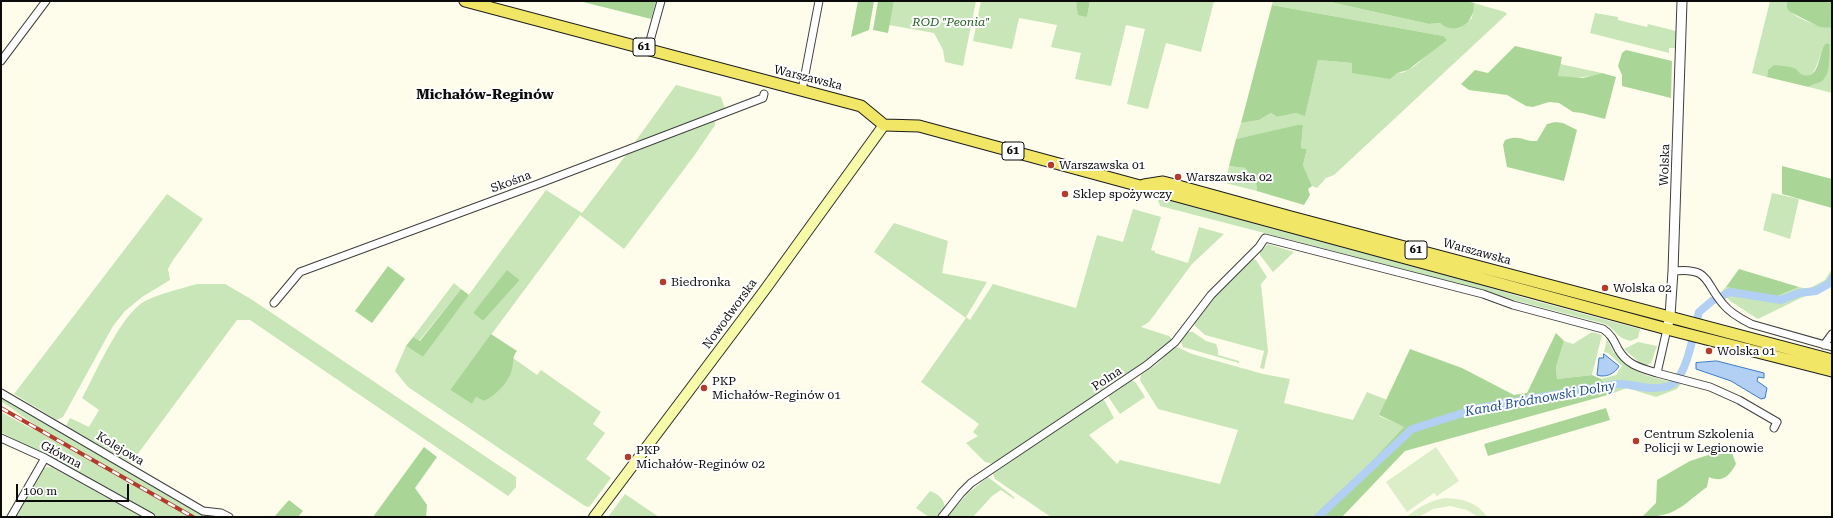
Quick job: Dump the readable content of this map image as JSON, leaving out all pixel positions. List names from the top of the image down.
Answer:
{
  "streets": {
    "main road": ["61", "Warszawska", "Nowodworska"],
    "street": [
      "Wolska",
      "Skośna",
      "Polna",
      "Kolejowa",
      "Główna"
    ]
  },
  "crossings": [
    ["61", "Warszawska"],
    ["Warszawska", "Wolska"],
    ["Warszawska", "Nowodworska"]
  ],
  "districts": ["Michałów-Reginów"],
  "water": ["Kanał Bródnowski Dolny"],
  "parks": ["ROD \"Peonia\""],
  "places": [
    "Warszawska 01",
    "Warszawska 02",
    "Sklep spożywczy",
    "Biedronka",
    "Wolska 02",
    "Wolska 01",
    "PKP Michałów-Reginów 01",
    "Centrum Szkolenia Policji w Legionowie",
    "PKP Michałów-Reginów 02"
  ],
  "scale_bar": "100 m"
}
